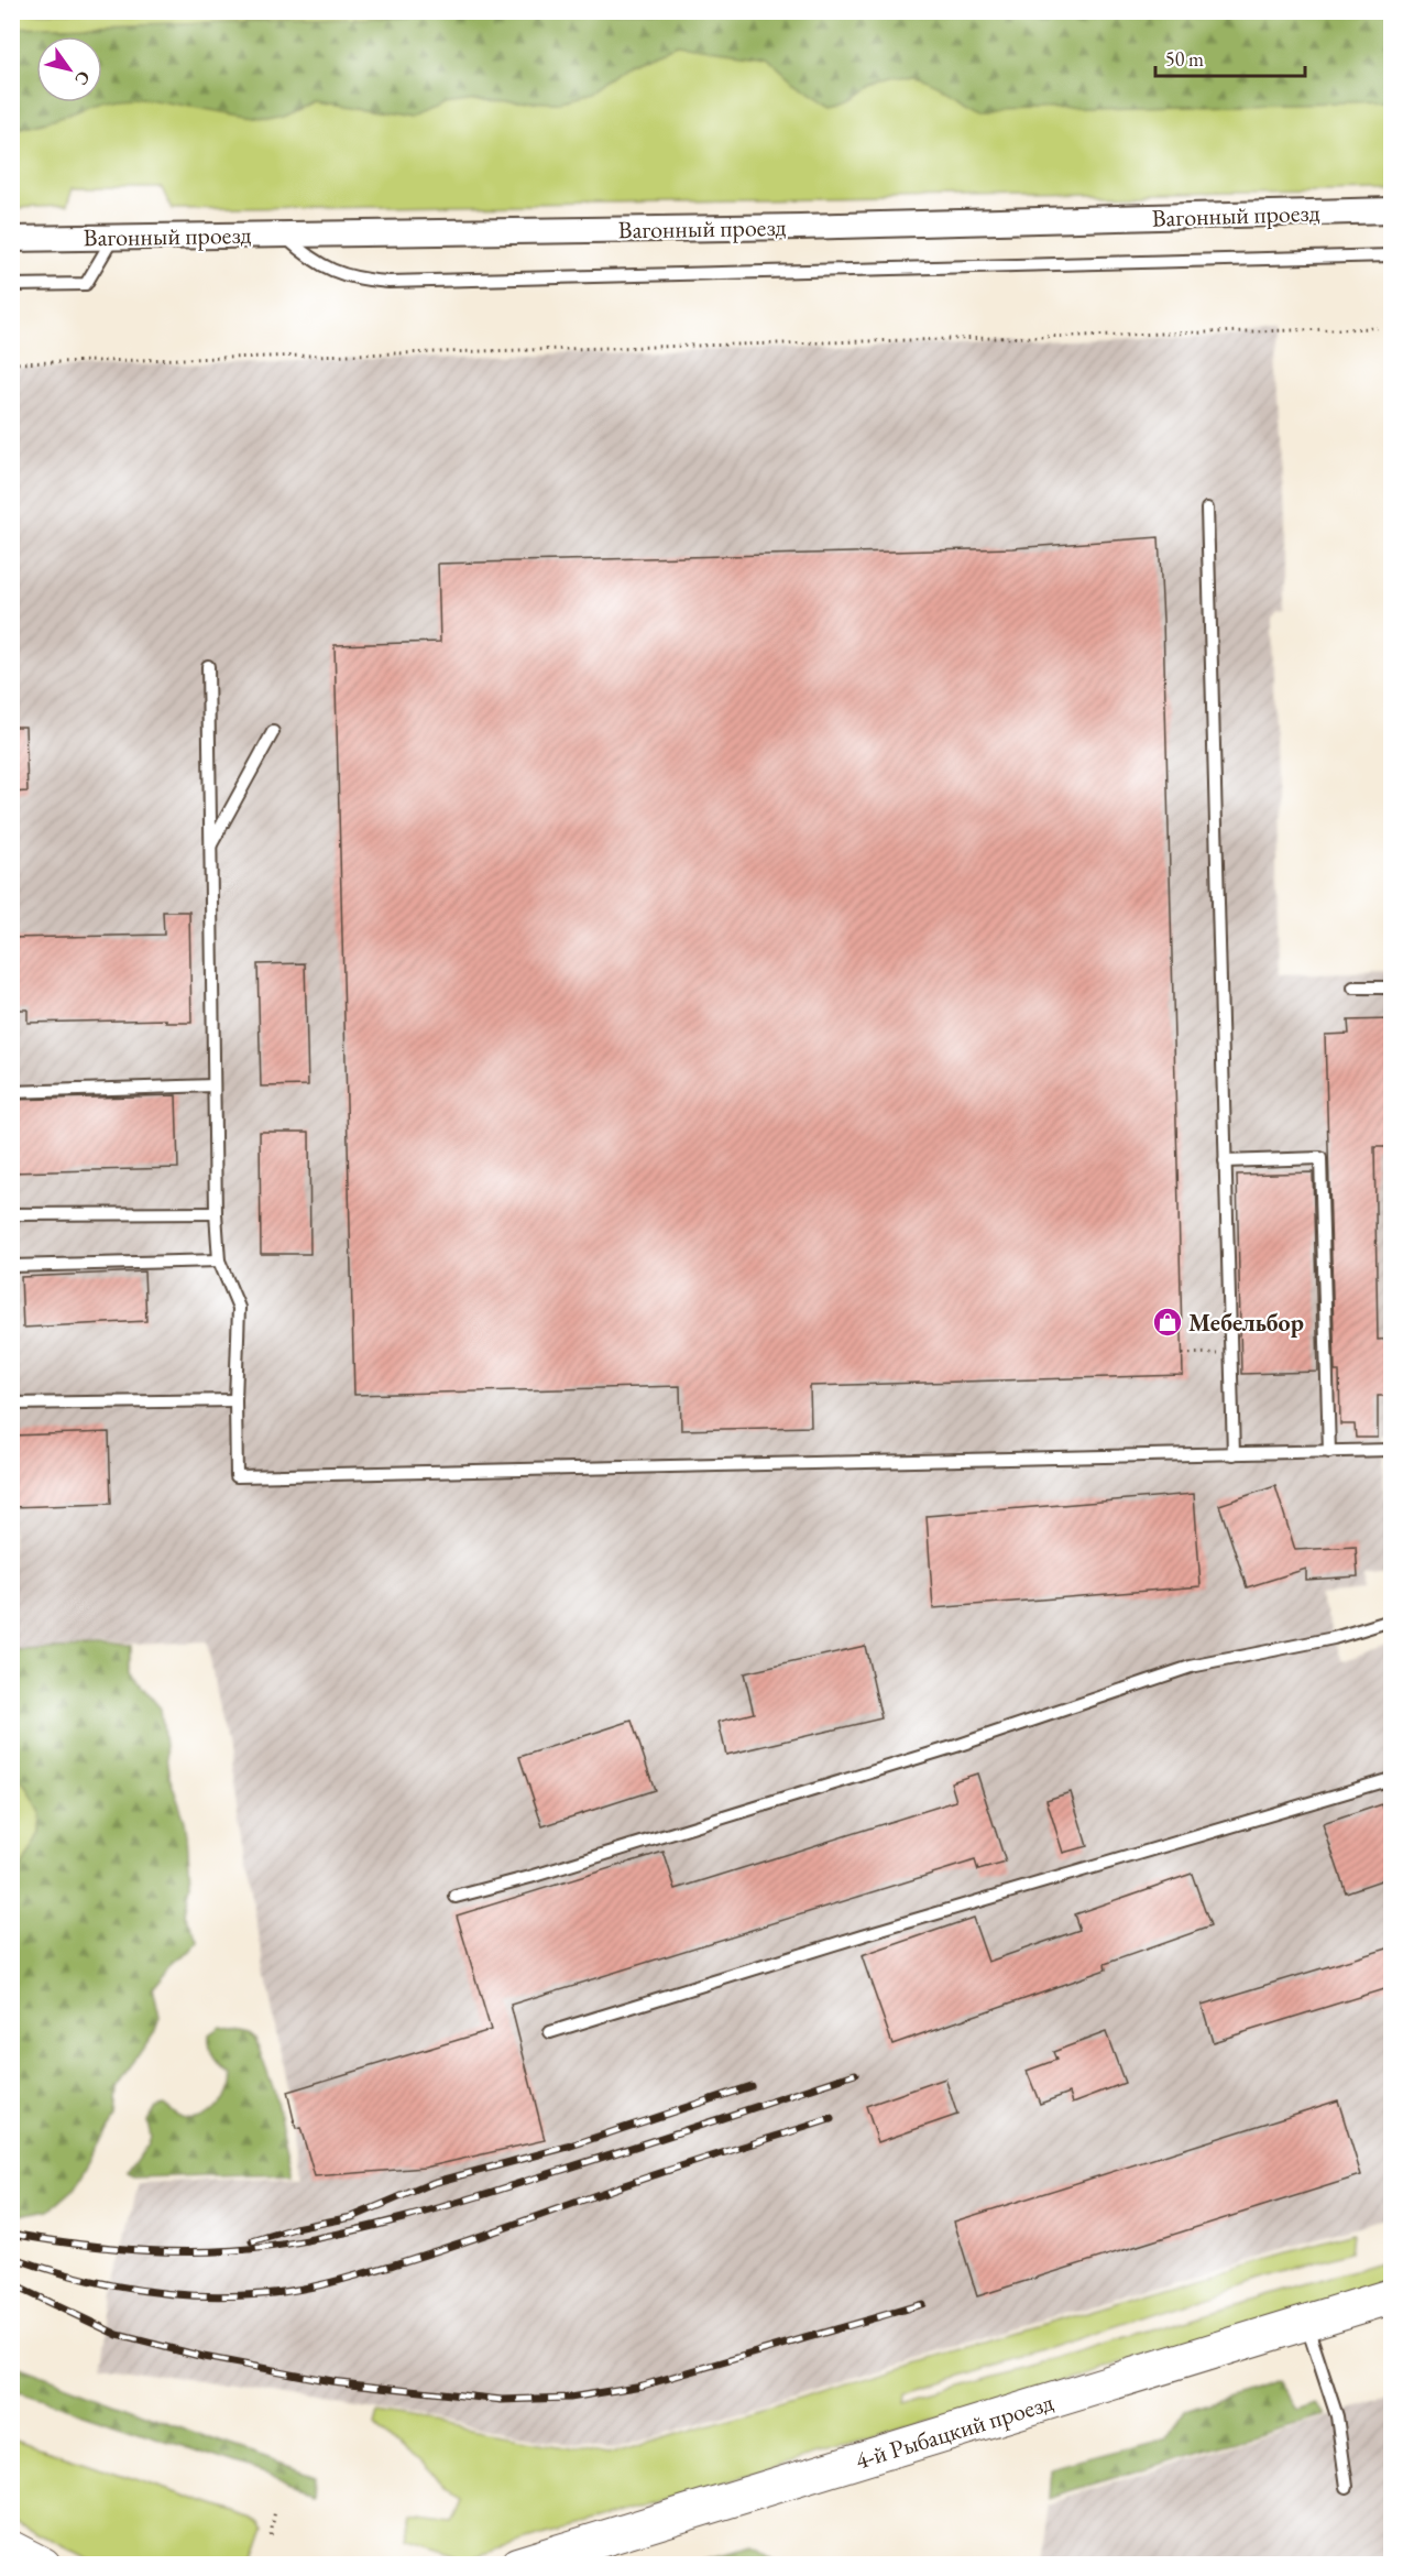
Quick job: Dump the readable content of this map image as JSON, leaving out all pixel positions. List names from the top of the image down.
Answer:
{
  "streets": {
    "street": ["Вагонный проезд", "4-й Рыбацкий проезд"]
  },
  "places": {
    "shop": ["Мебельбор"]
  },
  "scale_bar": "50 m",
  "north": "bottom right"
}
